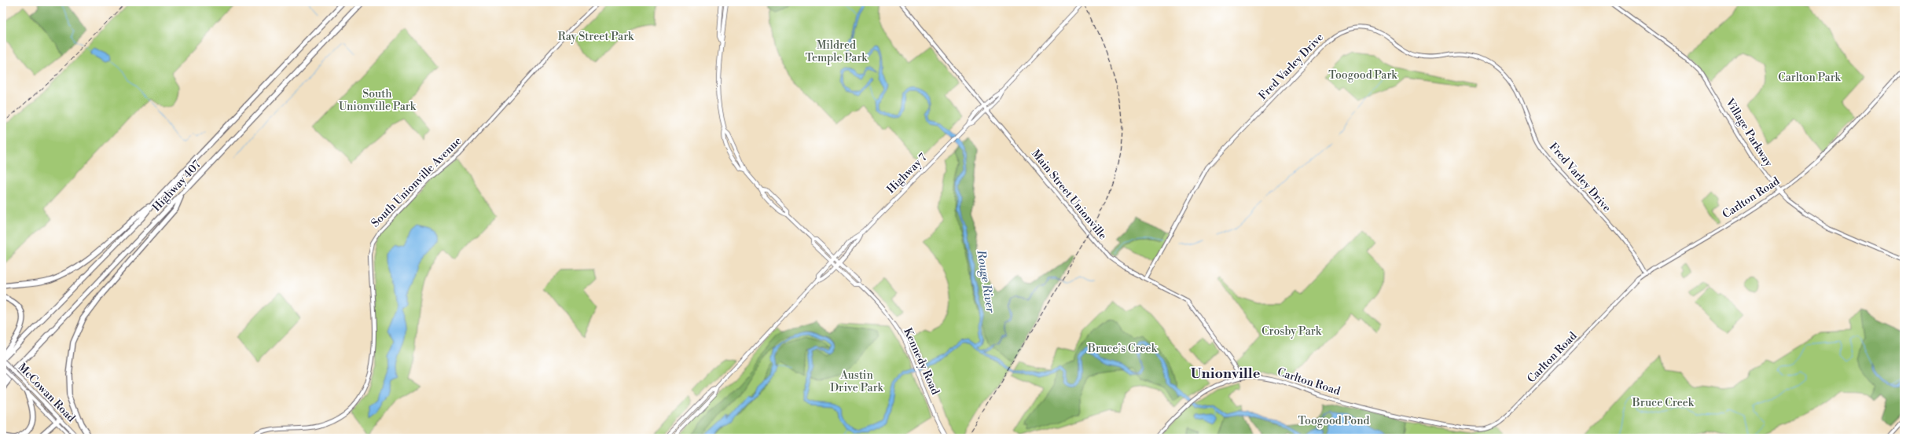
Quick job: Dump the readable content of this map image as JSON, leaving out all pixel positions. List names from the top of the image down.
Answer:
{
  "streets": {
    "highway": ["Highway 407"],
    "main road": [
      "Fred Varley Drive",
      "Village Parkway",
      "Highway 7",
      "South Unionville Avenue",
      "Main Street Unionville",
      "Carlton Road",
      "Kennedy Road",
      "McCowan Road"
    ]
  },
  "crossings": [
    ["Fred Varley Drive", "Main Street Unionville"],
    ["Fred Varley Drive", "Carlton Road"],
    ["Village Parkway", "Carlton Road"],
    ["Highway 7", "Main Street Unionville"],
    ["Highway 7", "Kennedy Road"],
    ["Highway 407", "McCowan Road"],
    ["Main Street Unionville", "Carlton Road"]
  ],
  "districts": ["Unionville"],
  "water": ["Rouge River"],
  "parks": [
    "Ray Street Park",
    "Mildred Temple Park",
    "Toogood Park",
    "Carlton Park",
    "South Unionville Park",
    "Crosby Park",
    "Bruce’s Creek",
    "Austin Drive Park",
    "Bruce Creek",
    "Toogood Pond"
  ]
}
